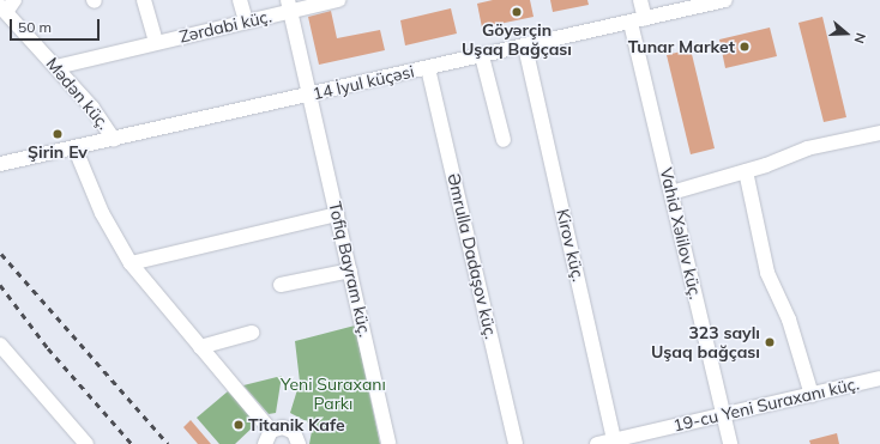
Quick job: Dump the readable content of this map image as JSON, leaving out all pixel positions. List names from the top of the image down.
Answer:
{
  "streets": {
    "street": [
      "Zərdabi küç.",
      "14 İyul küçəsi",
      "Mədən küç.",
      "Vahid Xəlilov küç.",
      "Kirov küç.",
      "Əmrulla Dadaşov küç.",
      "Tofiq Bayram küç.",
      "19-cu Yeni Suraxanı küç."
    ]
  },
  "crossings": [
    ["Zərdabi küç.", "Mədən küç."],
    ["Zərdabi küç.", "Tofiq Bayram küç."],
    ["14 İyul küçəsi", "Mədən küç."],
    ["14 İyul küçəsi", "Vahid Xəlilov küç."],
    ["14 İyul küçəsi", "Kirov küç."],
    ["14 İyul küçəsi", "Əmrulla Dadaşov küç."],
    ["14 İyul küçəsi", "Tofiq Bayram küç."],
    ["Vahid Xəlilov küç.", "19-cu Yeni Suraxanı küç."],
    ["Kirov küç.", "19-cu Yeni Suraxanı küç."]
  ],
  "parks": ["Yeni Suraxanı Parkı"],
  "places": [
    "Göyərçin Uşaq Bağçası",
    "Tunar Market",
    "Şirin Ev",
    "323 saylı Uşaq bağçası",
    "Titanik Kafe"
  ],
  "scale_bar": "50 m",
  "north": "right"
}
